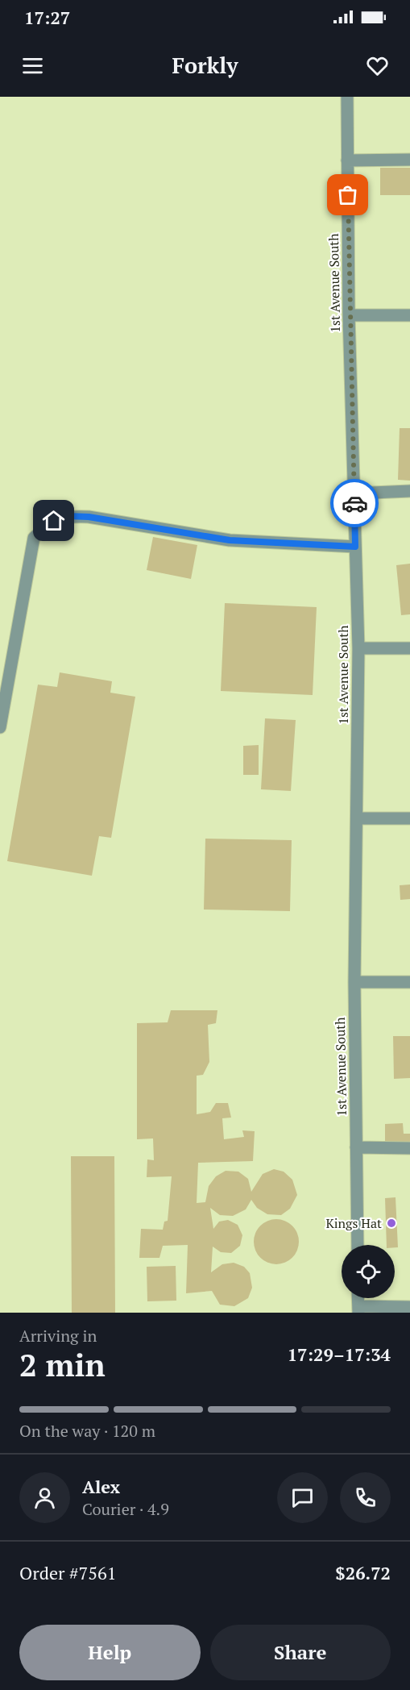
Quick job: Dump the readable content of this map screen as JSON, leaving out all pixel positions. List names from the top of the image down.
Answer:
{
  "streets": {
    "street": ["1st Avenue South"]
  },
  "places": ["Kings Hat"],
  "page": {
    "status": "17:27",
    "header": "Forkly",
    "heading": ["2 min", "Arriving in", "17:29–17:34"],
    "panel": [
      "Alex",
      "Courier · 4.9",
      "Order #7561",
      "$26.72"
    ],
    "bar": "On the way · 120 m",
    "buttons": ["Help", "Share"]
  }
}
